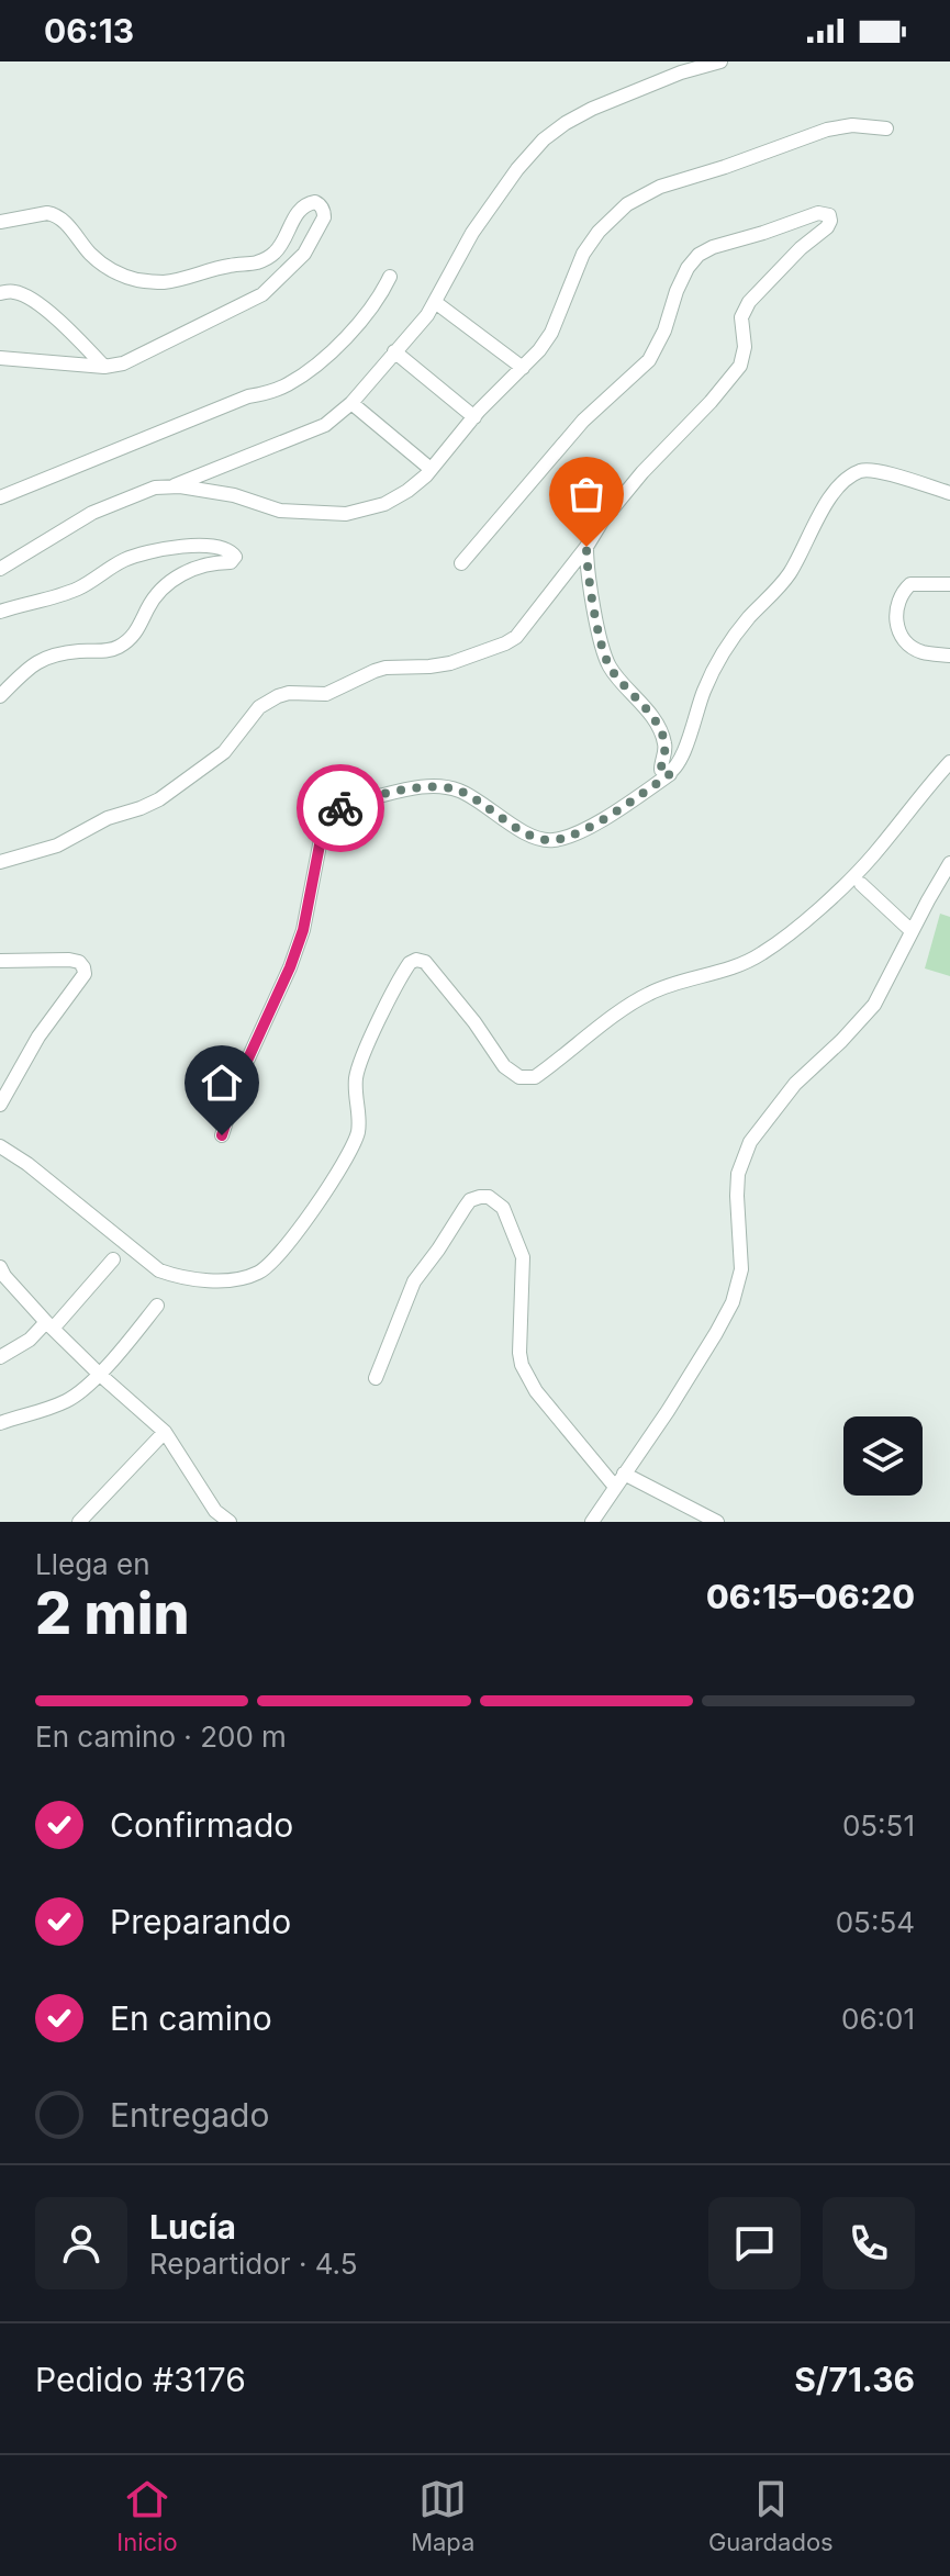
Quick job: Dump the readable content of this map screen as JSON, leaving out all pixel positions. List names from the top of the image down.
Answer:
{
  "page": {
    "status": "06:13",
    "heading": ["2 min", "Llega en", "06:15–06:20"],
    "panel": [
      "Lucía",
      "Repartidor · 4.5",
      "Pedido #3176",
      "S/71.36"
    ],
    "bar": "En camino · 200 m",
    "list": [
      ["Confirmado", "05:51"],
      ["Preparando", "05:54"],
      ["En camino", "06:01"],
      "Entregado"
    ],
    "tabs": ["Inicio", "Mapa", "Guardados"]
  }
}
